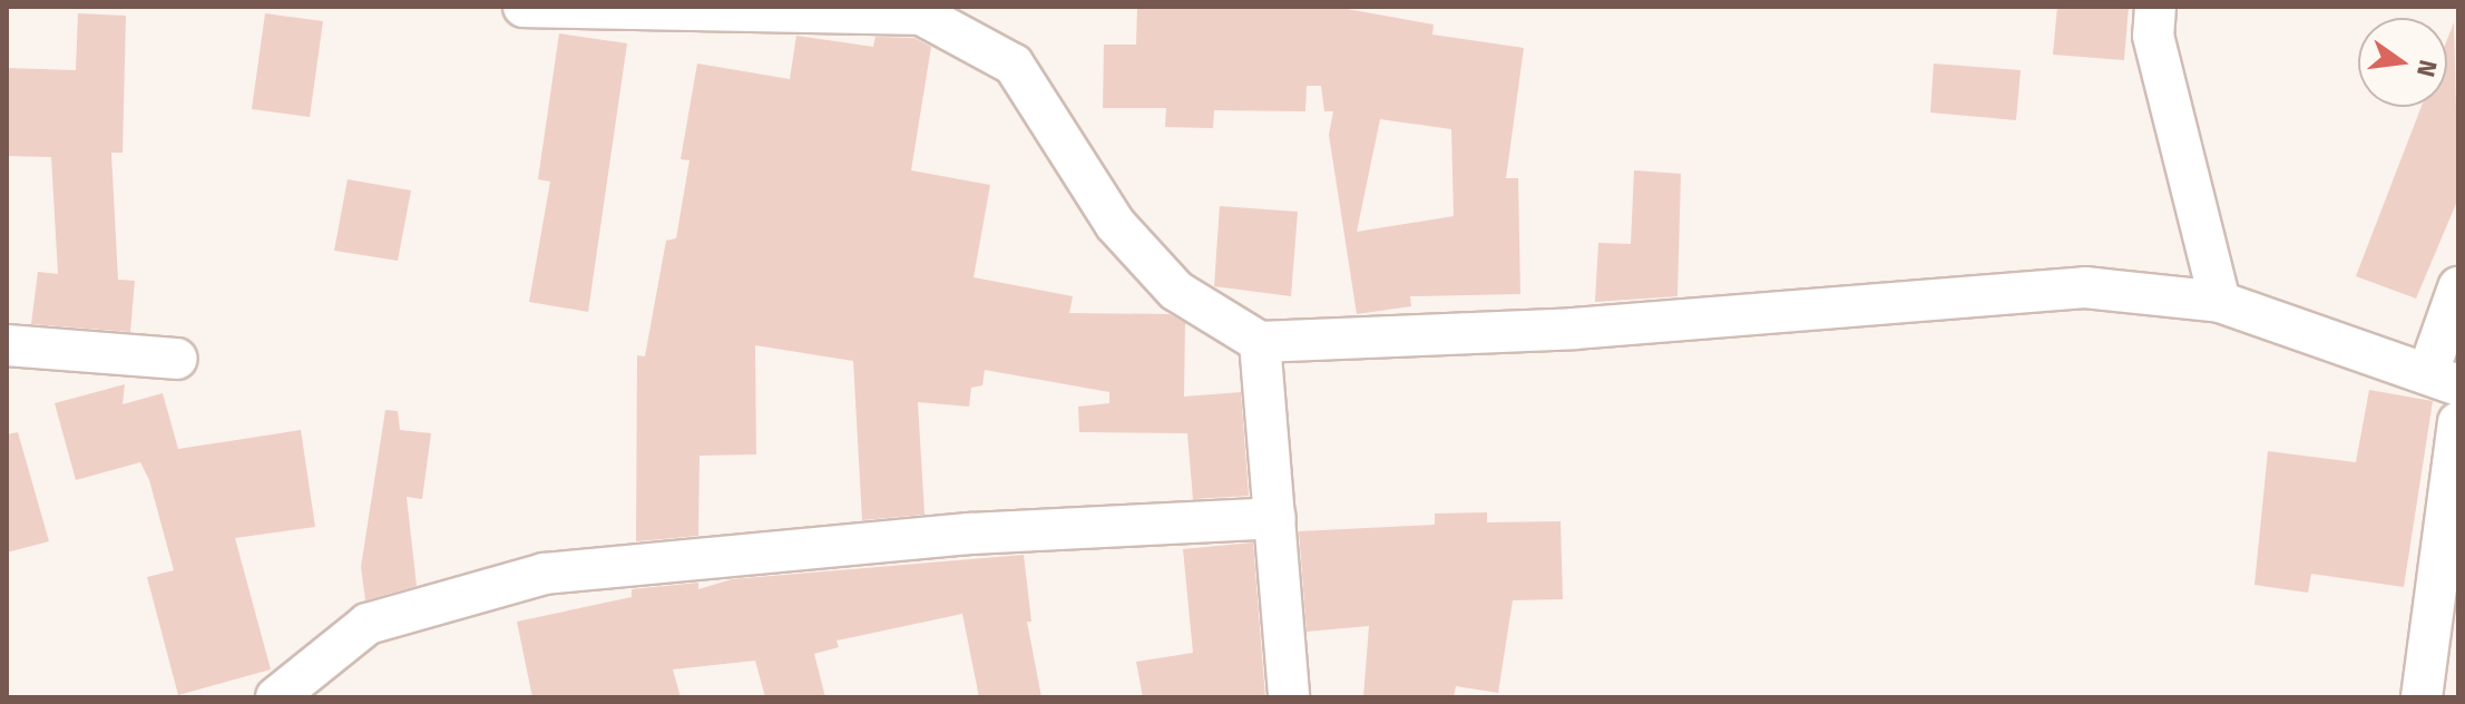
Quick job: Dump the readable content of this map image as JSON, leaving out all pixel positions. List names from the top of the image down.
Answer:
{
  "north": "right"
}
